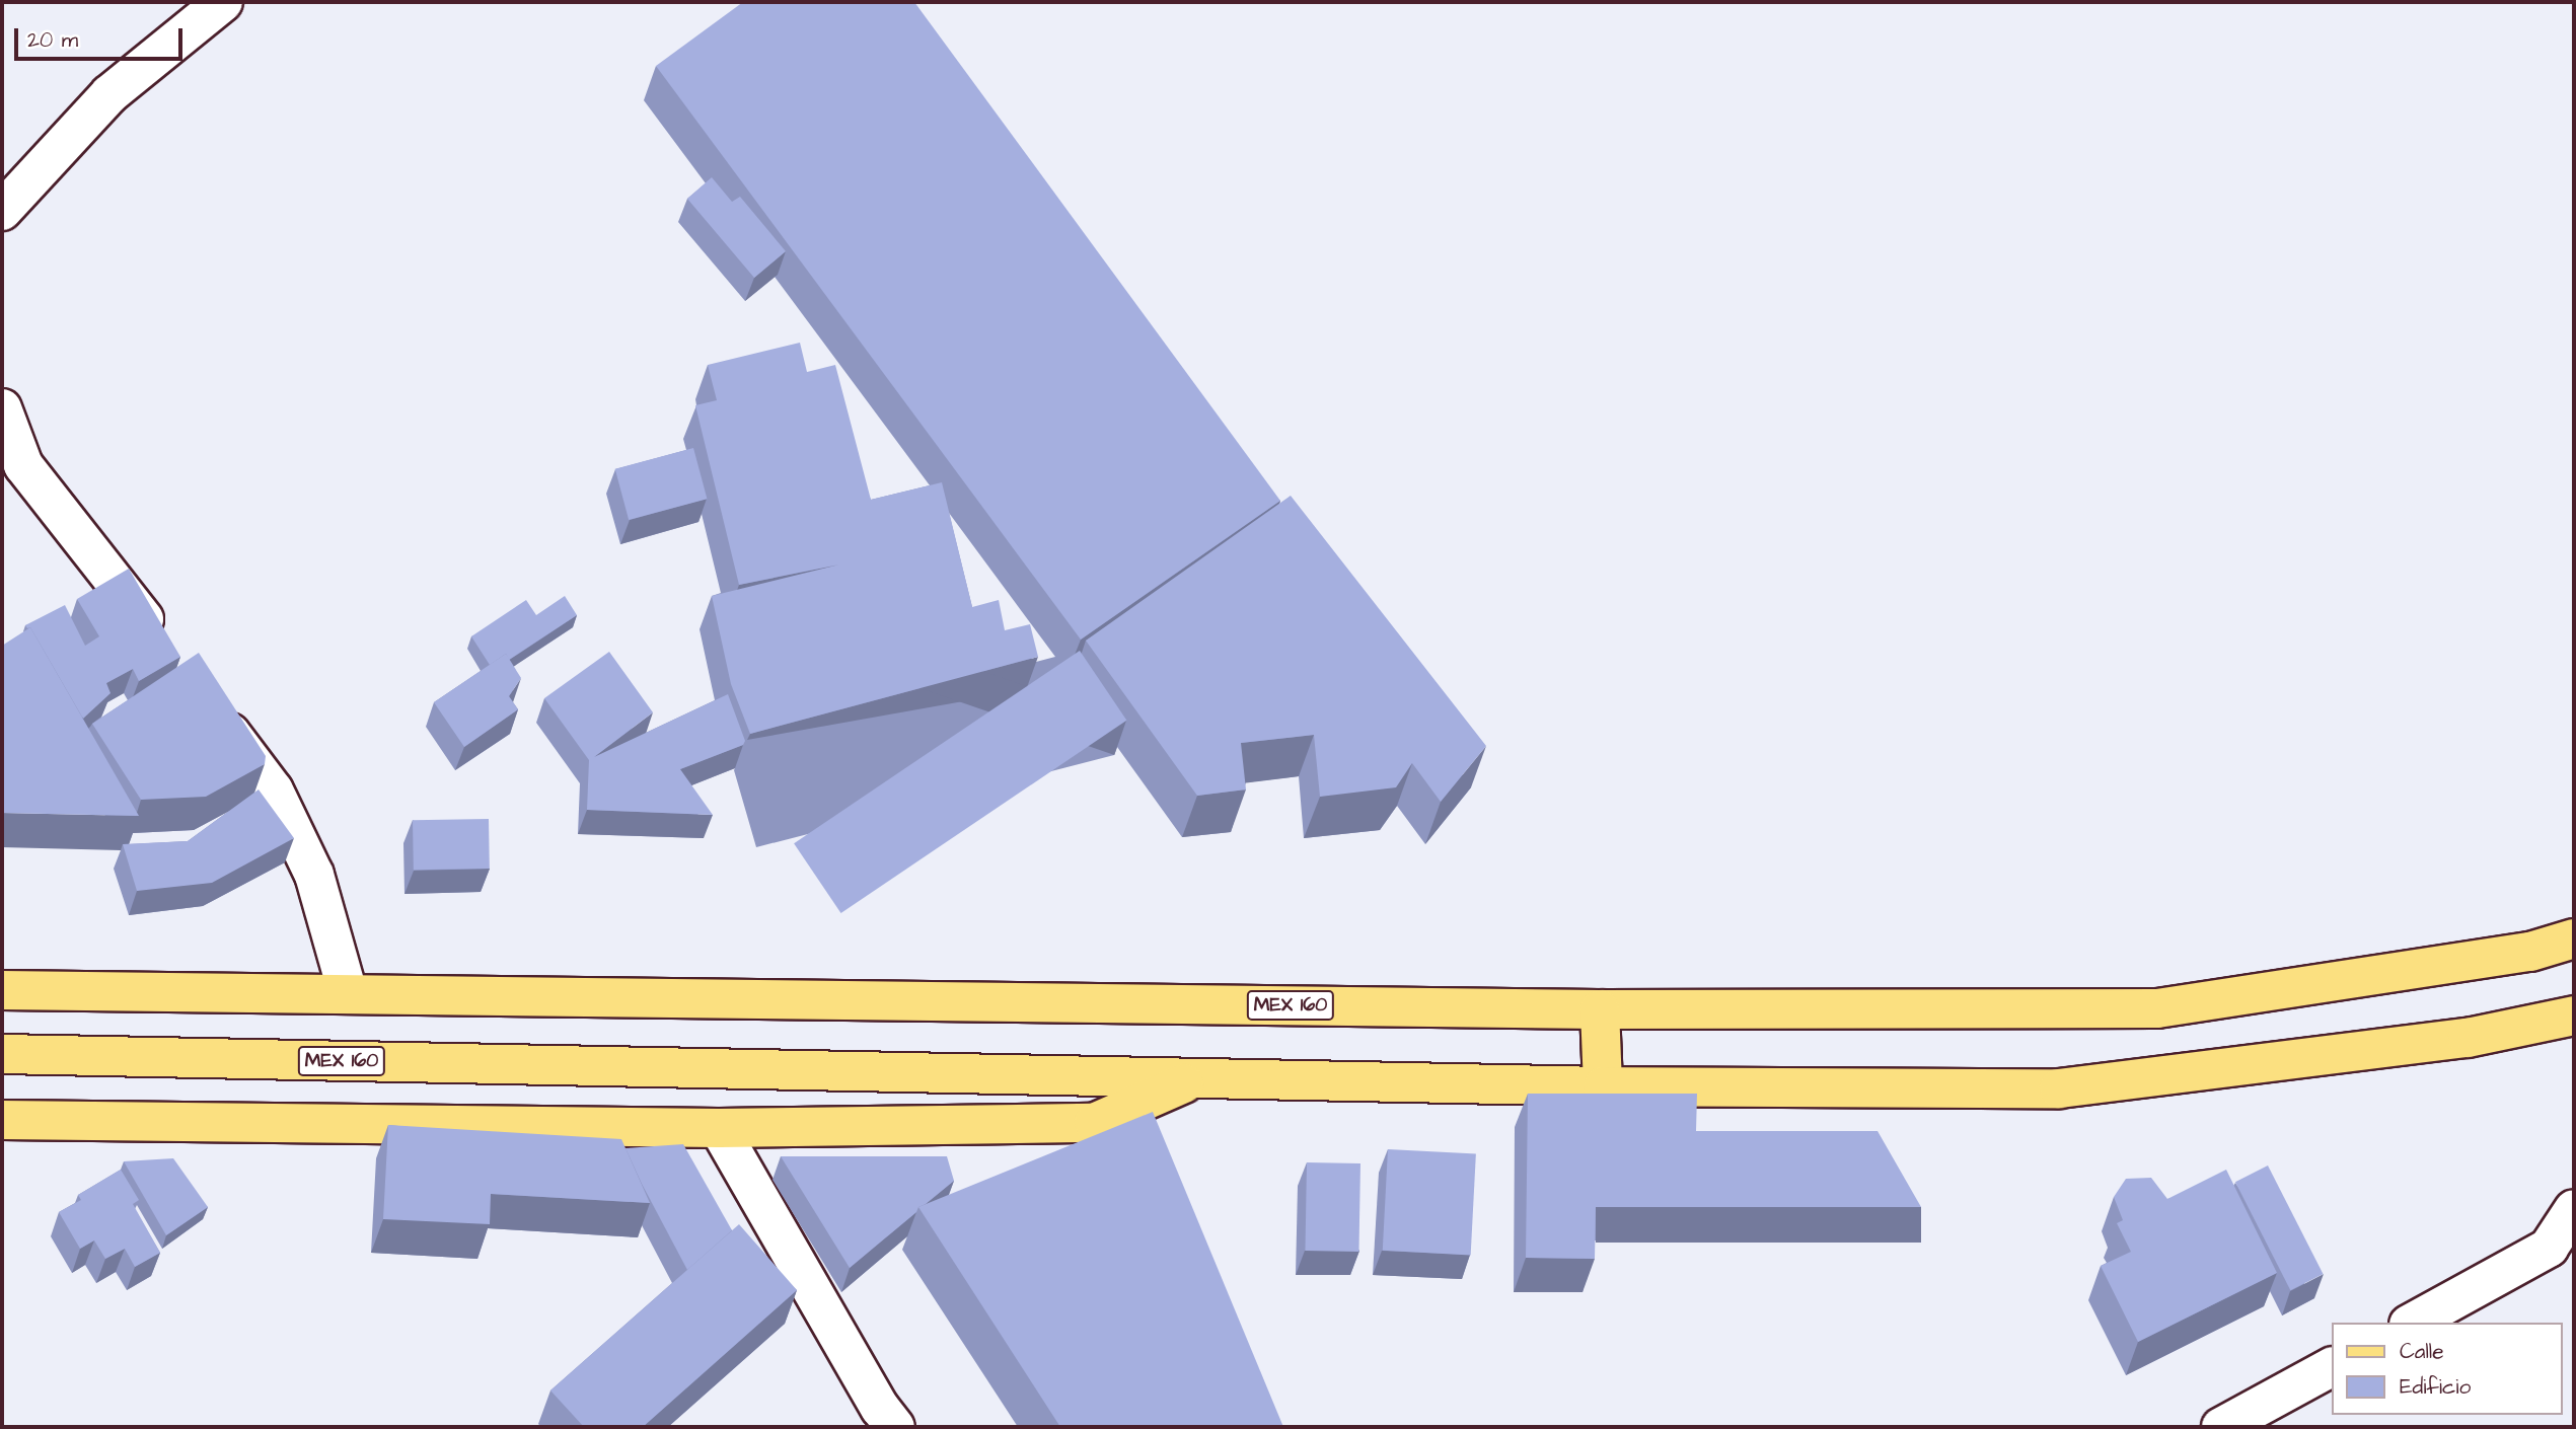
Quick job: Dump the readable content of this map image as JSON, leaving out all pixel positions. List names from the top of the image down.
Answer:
{
  "streets": {
    "main road": ["MEX 160"]
  },
  "legend": ["Calle", "Edificio"],
  "scale_bar": "20 m"
}
